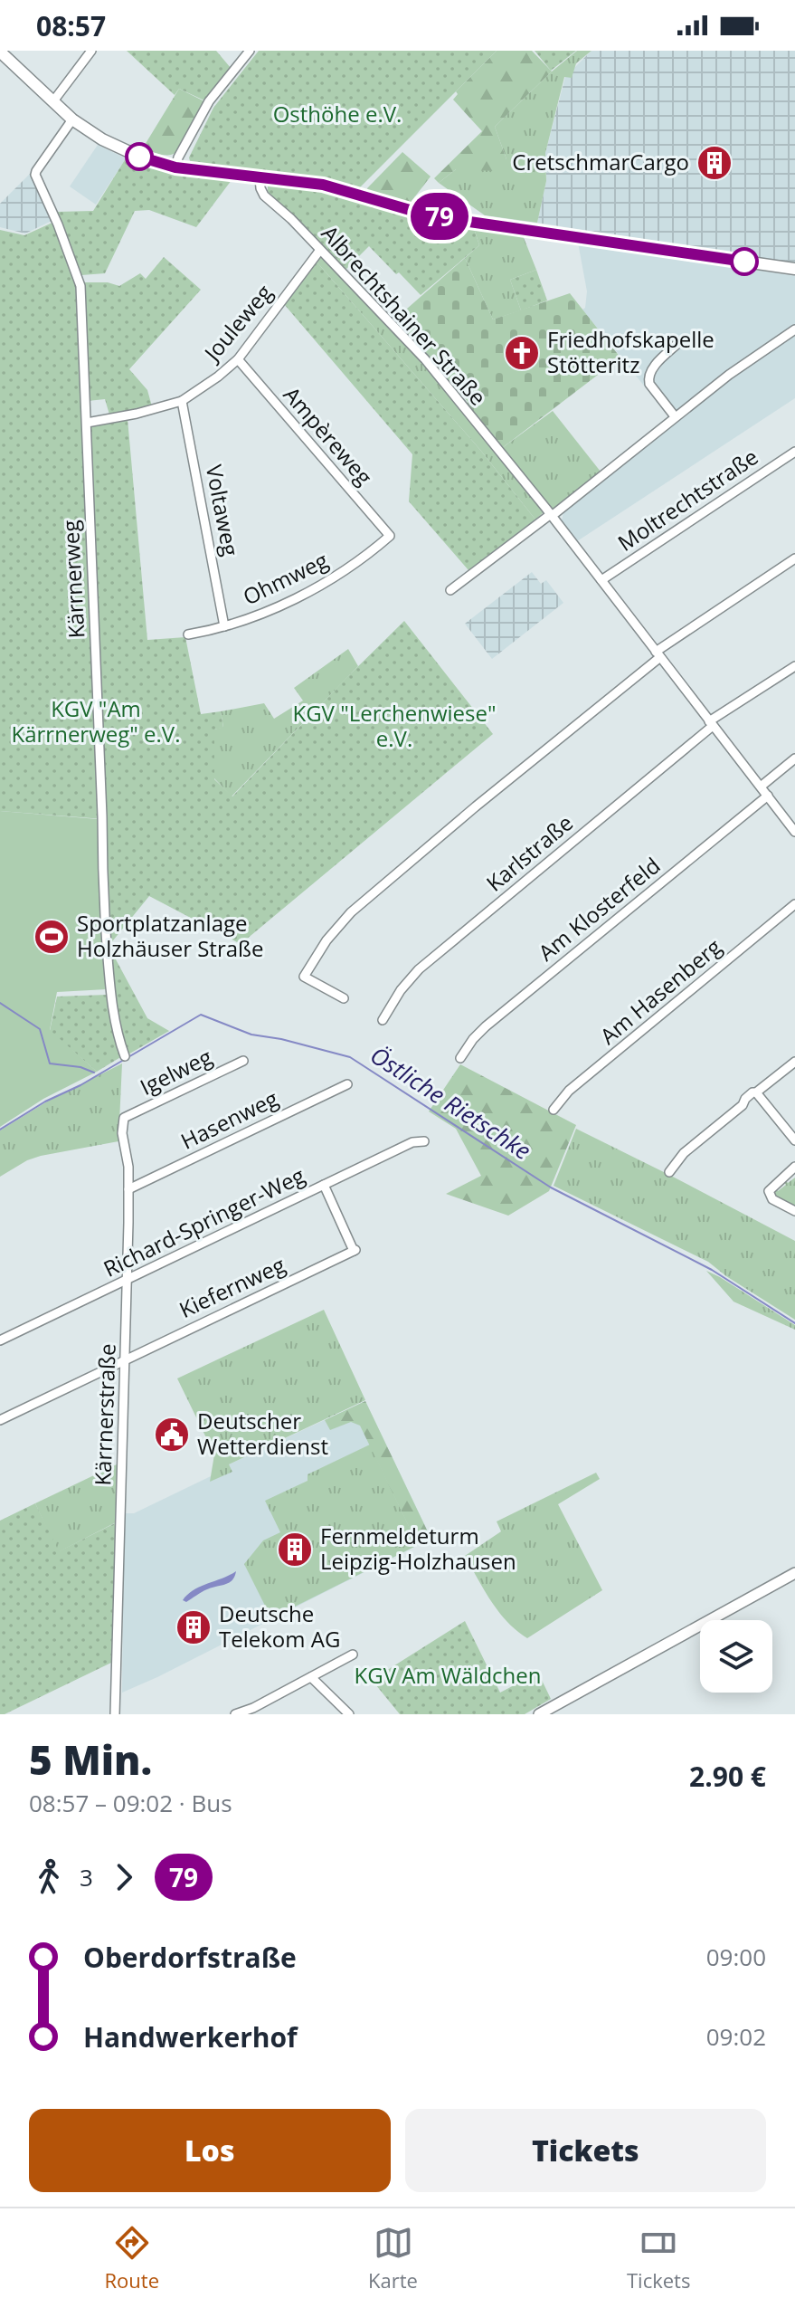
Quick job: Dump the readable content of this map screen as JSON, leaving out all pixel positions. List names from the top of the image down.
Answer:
{
  "streets": {
    "street": [
      "Albrechtshainer Straße",
      "Jouleweg",
      "Ampèreweg",
      "Moltrechtstraße",
      "Voltaweg",
      "Kärrnerweg",
      "Ohmweg",
      "Karlstraße",
      "Am Klosterfeld",
      "Am Hasenberg",
      "Igelweg",
      "Hasenweg",
      "Richard-Springer-Weg",
      "Kiefernweg",
      "Kärrnerstraße"
    ]
  },
  "crossings": [
    ["Albrechtshainer Straße", "Jouleweg"],
    ["Albrechtshainer Straße", "Moltrechtstraße"],
    ["Albrechtshainer Straße", "Karlstraße"],
    ["Albrechtshainer Straße", "Am Klosterfeld"],
    ["Jouleweg", "Ampèreweg"],
    ["Jouleweg", "Voltaweg"],
    ["Jouleweg", "Kärrnerweg"],
    ["Ampèreweg", "Ohmweg"],
    ["Voltaweg", "Ohmweg"],
    ["Igelweg", "Kärrnerstraße"],
    ["Hasenweg", "Kärrnerstraße"],
    ["Richard-Springer-Weg", "Kiefernweg"],
    ["Richard-Springer-Weg", "Kärrnerstraße"],
    ["Kiefernweg", "Kärrnerstraße"]
  ],
  "water": ["Östliche Rietschke"],
  "parks": [
    "Osthöhe e.V.",
    "KGV \"Am Kärrnerweg\" e.V.",
    "KGV \"Lerchenwiese\" e.V.",
    "KGV Am Wäldchen"
  ],
  "places": {
    "building": ["CretschmarCargo", "Fernmeldeturm Leipzig-Holzhausen", "Deutsche Telekom AG"],
    "church": ["Friedhofskapelle Stötteritz"],
    "sports": ["Sportplatzanlage Holzhäuser Straße"],
    "public building": ["Deutscher Wetterdienst"]
  },
  "lines": ["bus line 79"],
  "page": {
    "status": "08:57",
    "on_map": "79",
    "heading": ["5 Min.", "08:57 – 09:02 · Bus", "2.90 €"],
    "legs": ["3", "79"],
    "list": [
      {
        "name": "Oberdorfstraße",
        "value": "09:00"
      },
      {
        "name": "Handwerkerhof",
        "value": "09:02"
      }
    ],
    "buttons": ["Los", "Tickets"],
    "tabs": ["Route", "Karte", "Tickets"]
  }
}
